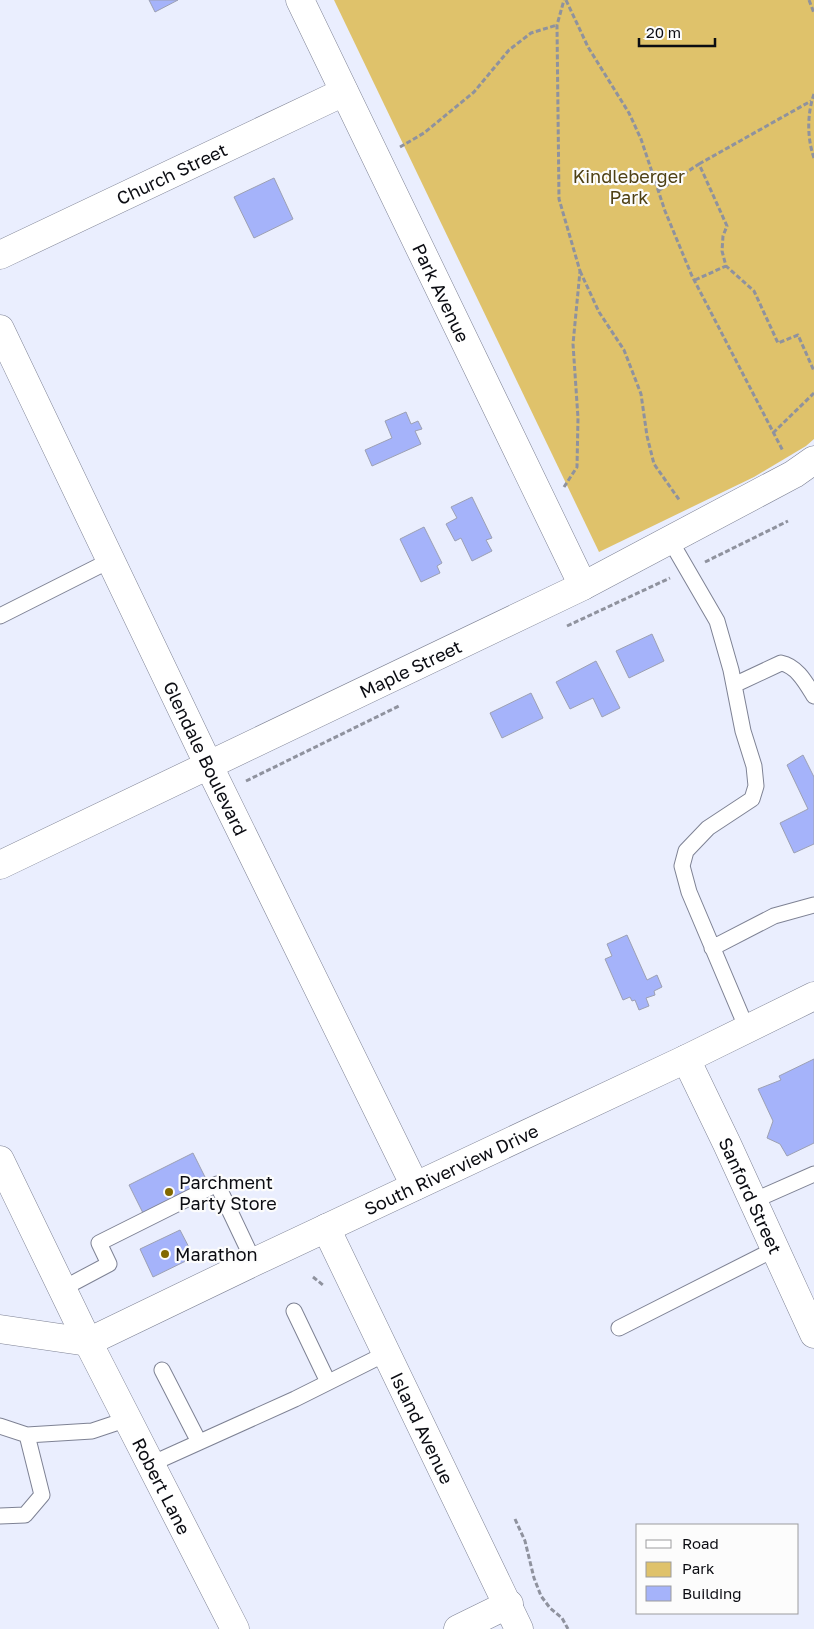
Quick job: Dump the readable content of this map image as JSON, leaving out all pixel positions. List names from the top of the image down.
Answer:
{
  "streets": {
    "street": [
      "Church Street",
      "Park Avenue",
      "Maple Street",
      "Glendale Boulevard",
      "South Riverview Drive",
      "Sanford Street",
      "Island Avenue",
      "Robert Lane"
    ]
  },
  "crossings": [
    ["Church Street", "Park Avenue"],
    ["Park Avenue", "Maple Street"],
    ["Maple Street", "Glendale Boulevard"],
    ["Glendale Boulevard", "South Riverview Drive"],
    ["South Riverview Drive", "Sanford Street"],
    ["South Riverview Drive", "Island Avenue"],
    ["South Riverview Drive", "Robert Lane"]
  ],
  "parks": ["Kindleberger Park"],
  "places": ["Parchment Party Store", "Marathon"],
  "legend": ["Road", "Park", "Building"],
  "scale_bar": "20 m"
}
